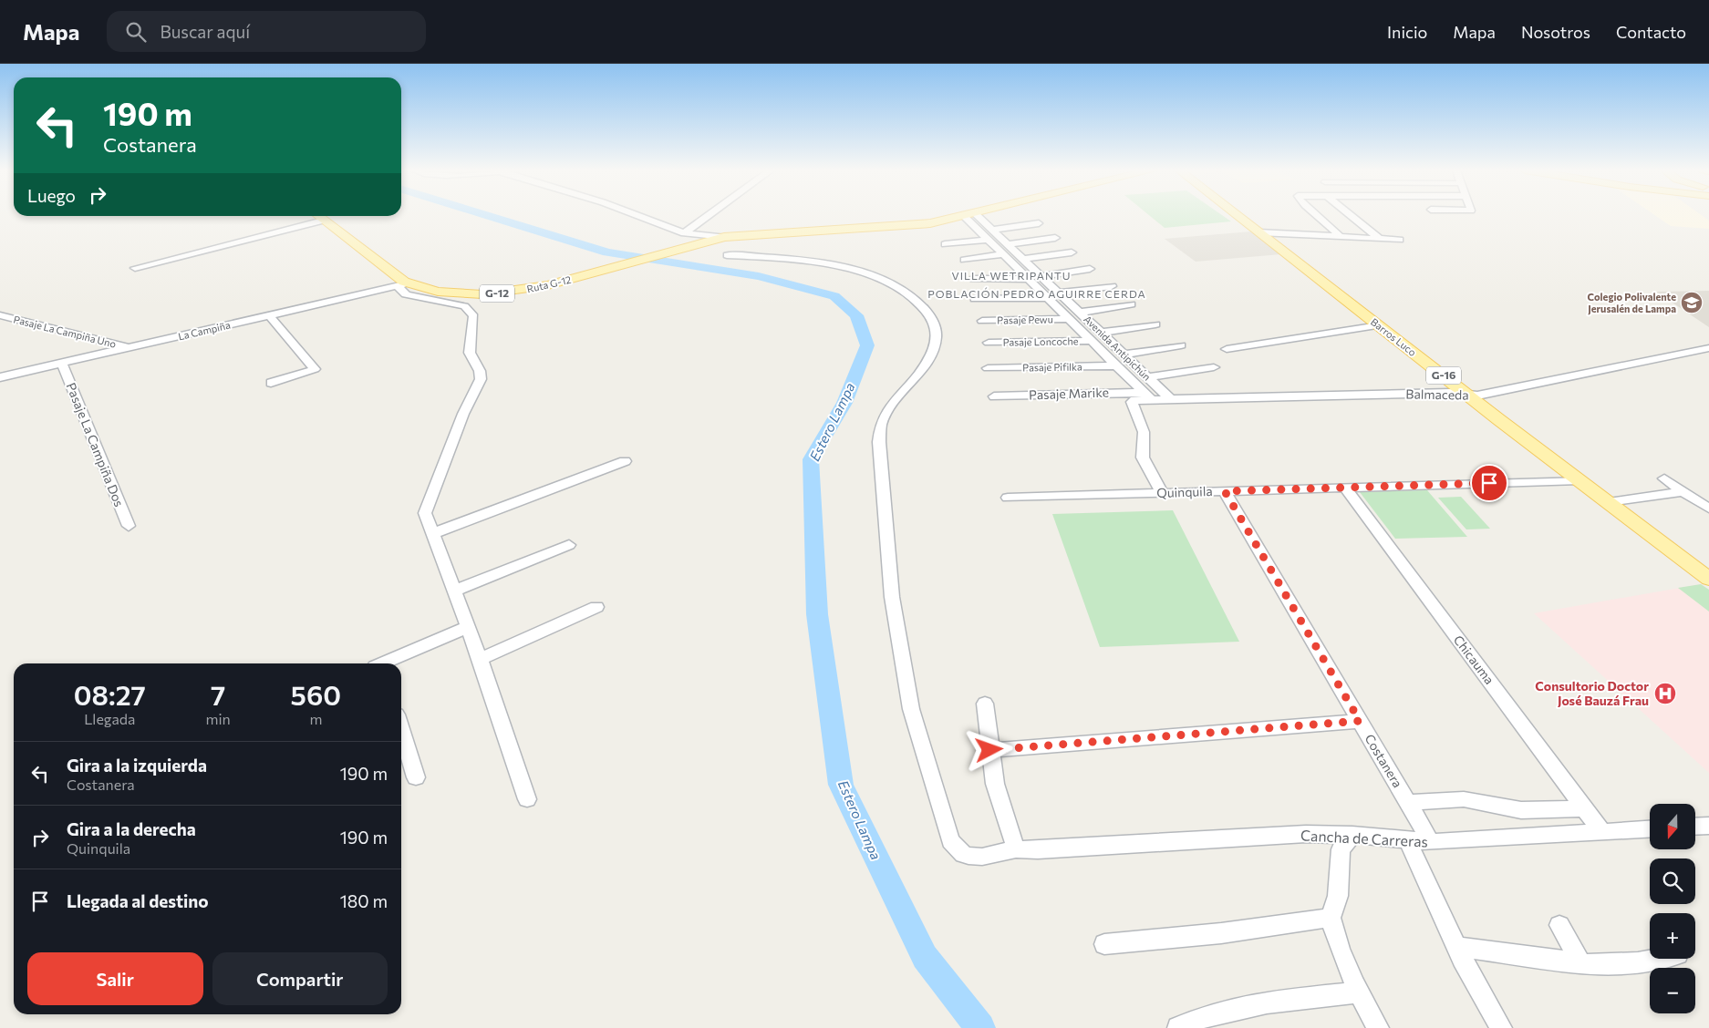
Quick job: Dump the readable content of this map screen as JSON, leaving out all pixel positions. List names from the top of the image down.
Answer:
{
  "streets": {
    "main road": [
      "Ruta G-12",
      "G-12",
      "Barros Luco",
      "G-16"
    ],
    "street": [
      "Pasaje Pewu",
      "La Campiña",
      "Pasaje La Campiña Uno",
      "Pasaje Loncoche",
      "Avenida Antipichún",
      "Pasaje Pifilka",
      "Pasaje Marike",
      "Balmaceda",
      "Pasaje La Campiña Dos",
      "Quinquila",
      "Chicauma",
      "Costanera",
      "Cancha de Carreras"
    ]
  },
  "crossings": [
    ["Ruta G-12", "G-12"],
    ["Ruta G-12", "La Campiña"],
    ["G-12", "Avenida Antipichún"],
    ["Pasaje Pewu", "Avenida Antipichún"],
    ["La Campiña", "Pasaje La Campiña Uno"],
    ["La Campiña", "Pasaje La Campiña Dos"],
    ["Barros Luco", "Balmaceda"],
    ["Barros Luco", "Quinquila"],
    ["Pasaje Loncoche", "Avenida Antipichún"],
    ["Avenida Antipichún", "Pasaje Pifilka"],
    ["Avenida Antipichún", "Pasaje Marike"],
    ["Avenida Antipichún", "Balmaceda"],
    ["Pasaje Marike", "Balmaceda"],
    ["Balmaceda", "Quinquila"],
    ["Quinquila", "Chicauma"],
    ["Quinquila", "Costanera"],
    ["Chicauma", "Cancha de Carreras"],
    ["Costanera", "Cancha de Carreras"]
  ],
  "districts": ["VILLA WETRIPANTU", "POBLACIÓN PEDRO AGUIRRE CERDA"],
  "water": ["Estero Lampa"],
  "places": {
    "school or university": ["Colegio Polivalente Jerusalén de Lampa"],
    "hospital": ["Consultorio Doctor José Bauzá Frau"]
  },
  "north": "bottom",
  "page": {
    "header": "Mapa",
    "search": "Buscar aquí",
    "nav": [
      "Inicio",
      "Mapa",
      "Nosotros",
      "Contacto"
    ],
    "turn": ["190 m", "Costanera"],
    "then": "Luego",
    "eta": [
      "08:27",
      "Llegada",
      "7",
      "min",
      "560",
      "m"
    ],
    "list": [
      {
        "name": "Gira a la izquierda",
        "note": "Costanera",
        "value": "190 m"
      },
      {
        "name": "Gira a la derecha",
        "note": "Quinquila",
        "value": "190 m"
      },
      {
        "name": "Llegada al destino",
        "value": "180 m"
      }
    ],
    "map_buttons": ["+", "−"],
    "buttons": ["Salir", "Compartir"]
  }
}
